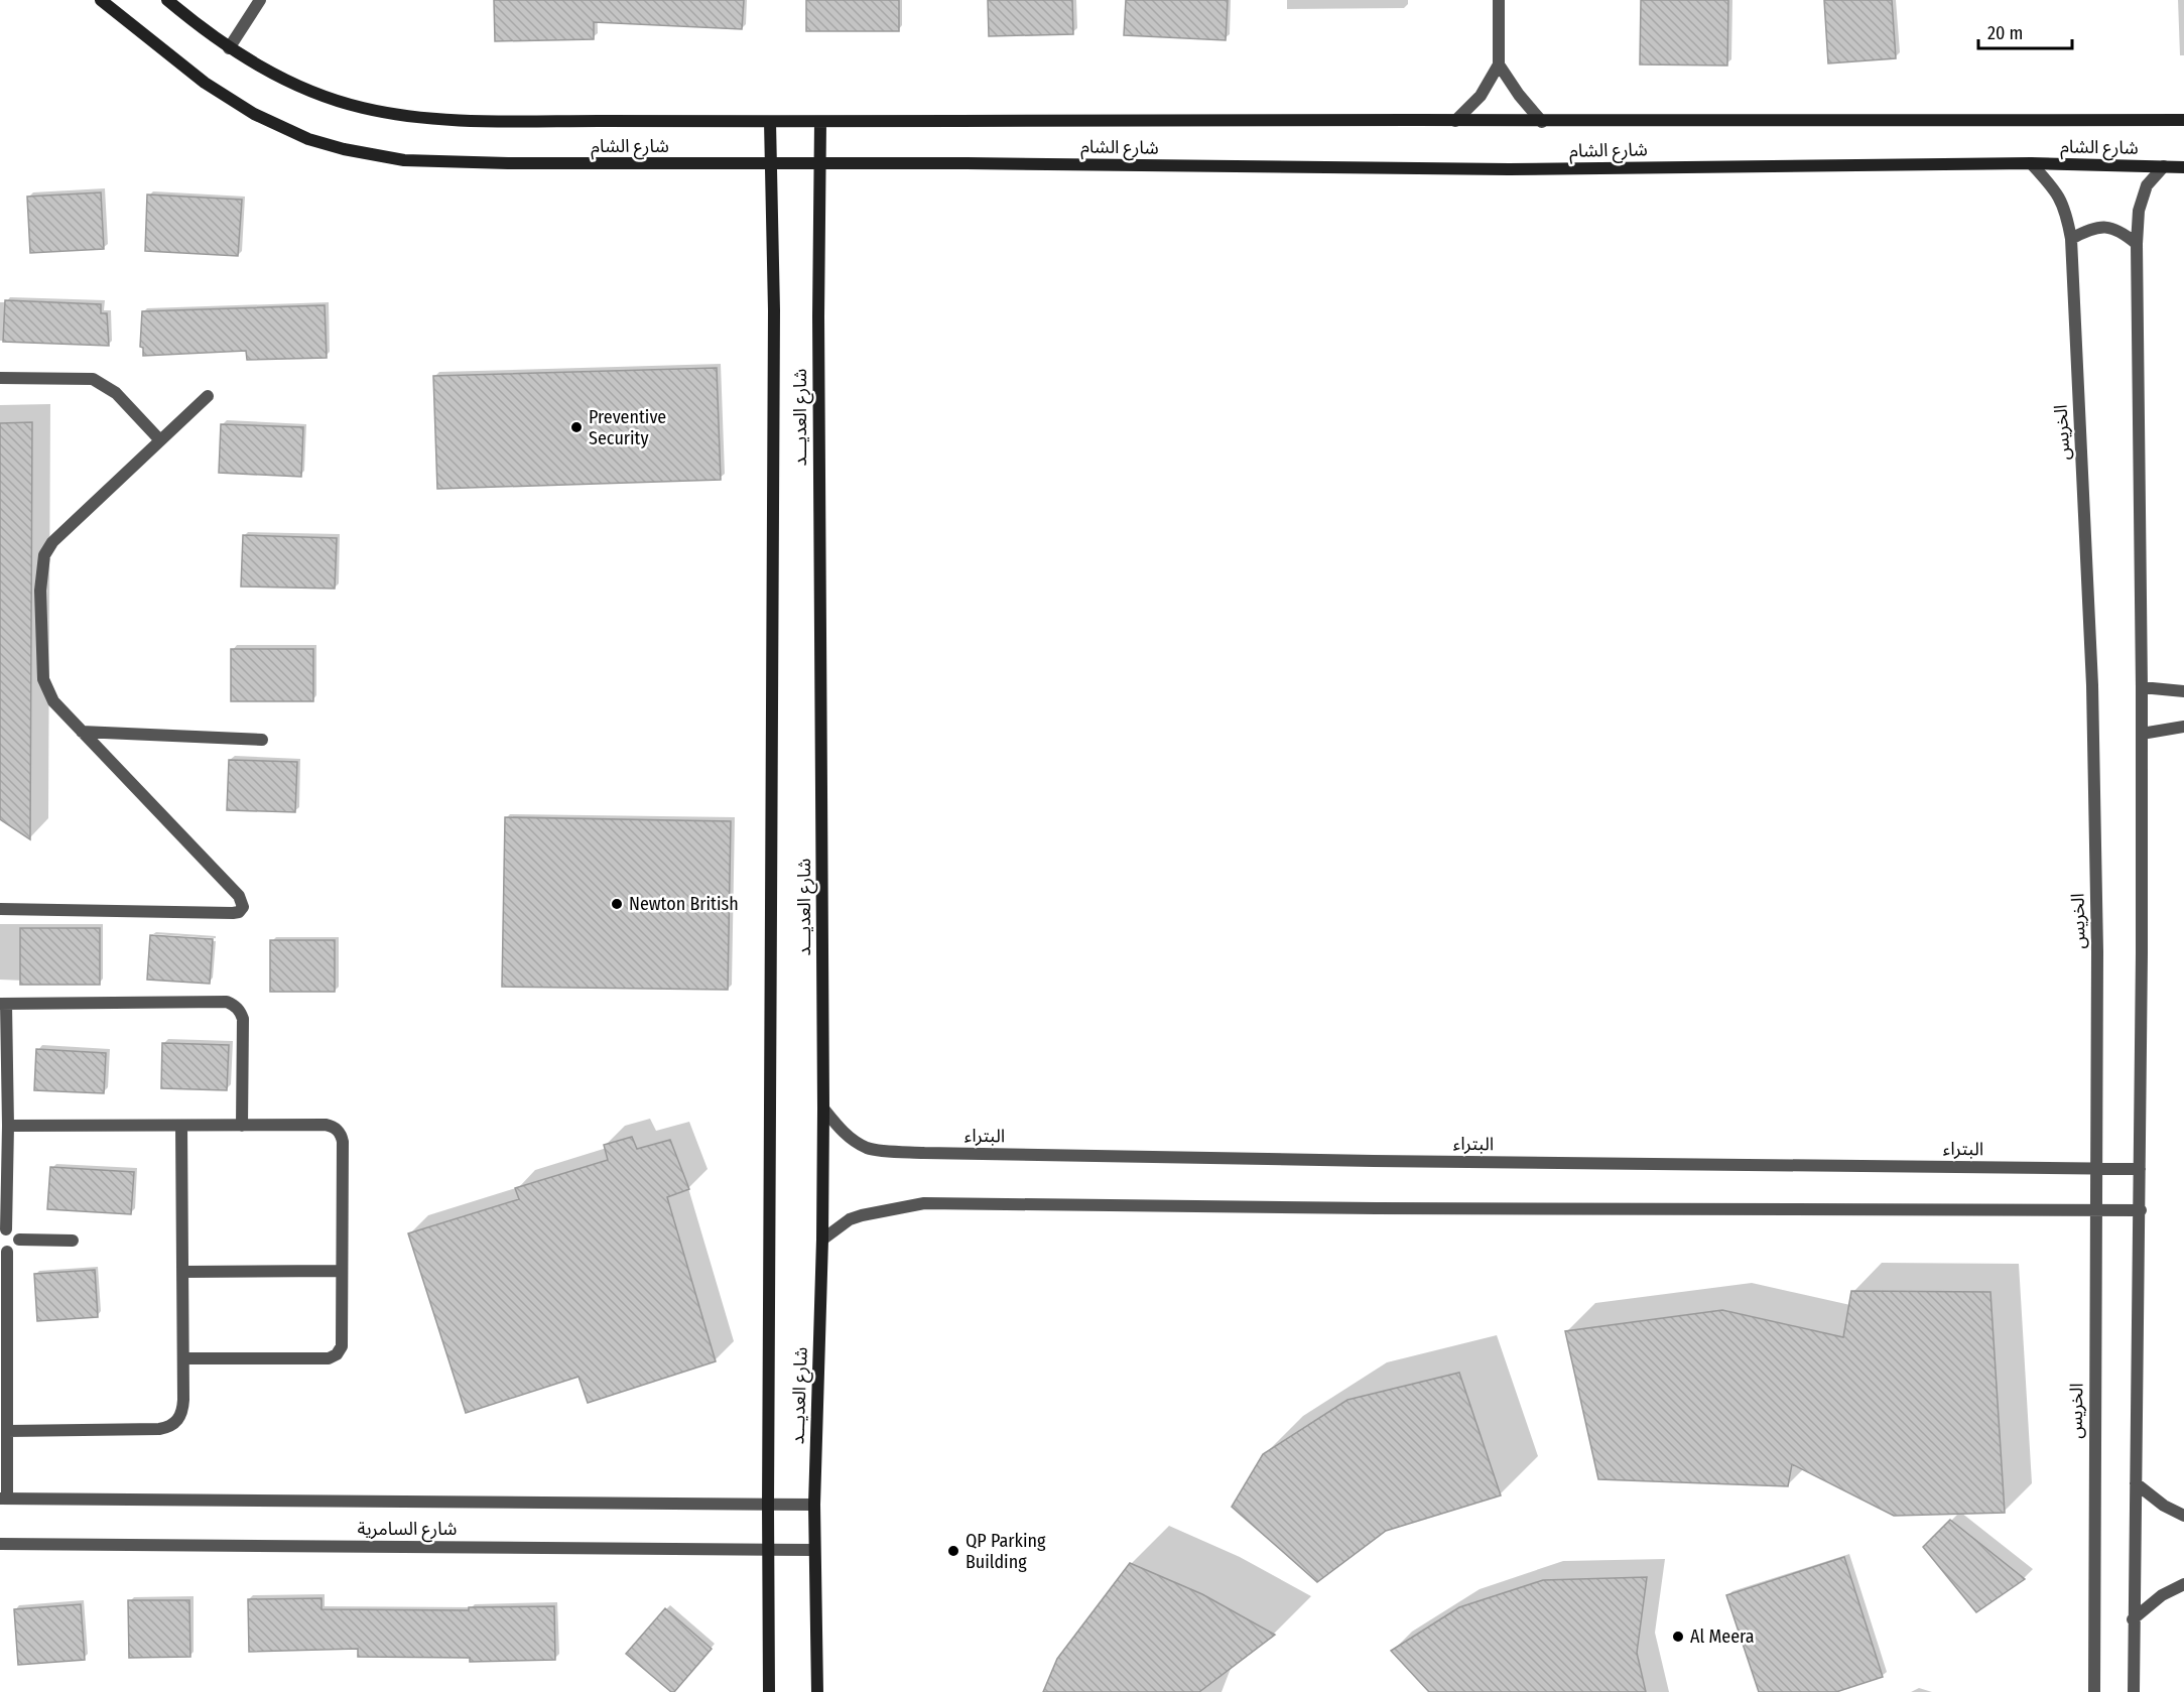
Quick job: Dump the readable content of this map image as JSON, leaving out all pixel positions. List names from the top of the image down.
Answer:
{
  "streets": {
    "street": [
      "شارع الشام",
      "شارع العديـــد",
      "الخريس",
      "البتراء",
      "شارع السامرية"
    ]
  },
  "crossings": [
    ["شارع الشام", "شارع العديـــد"],
    ["شارع الشام", "الخريس"],
    ["شارع العديـــد", "البتراء"],
    ["شارع العديـــد", "شارع السامرية"],
    ["الخريس", "البتراء"]
  ],
  "places": [
    "Preventive Security",
    "Newton British",
    "QP Parking Building",
    "Al Meera"
  ],
  "scale_bar": "20 m"
}
